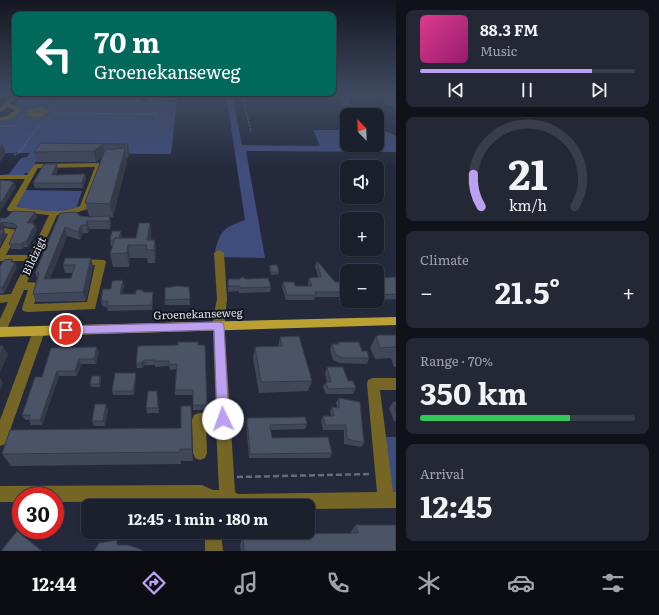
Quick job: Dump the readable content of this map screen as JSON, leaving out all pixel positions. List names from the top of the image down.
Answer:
{
  "streets": {
    "main road": ["Groenekanseweg"],
    "street": ["Bildzigt"]
  },
  "crossings": [
    ["Bildzigt", "Groenekanseweg"]
  ],
  "north": "top left",
  "page": {
    "turn": ["70 m", "Groenekanseweg"],
    "song": ["88.3 FM", "Music"],
    "map_buttons": ["+", "−"],
    "tile": [
      "Climate",
      ["Range · 70%", "350 km"],
      ["Arrival", "12:45"]
    ],
    "heat": ["−", "21.5°", "+"],
    "limit": "30",
    "trip": "12:45 · 1 min · 180 m",
    "tabs": "12:44",
    "gauge": ["21", "km/h"]
  }
}
